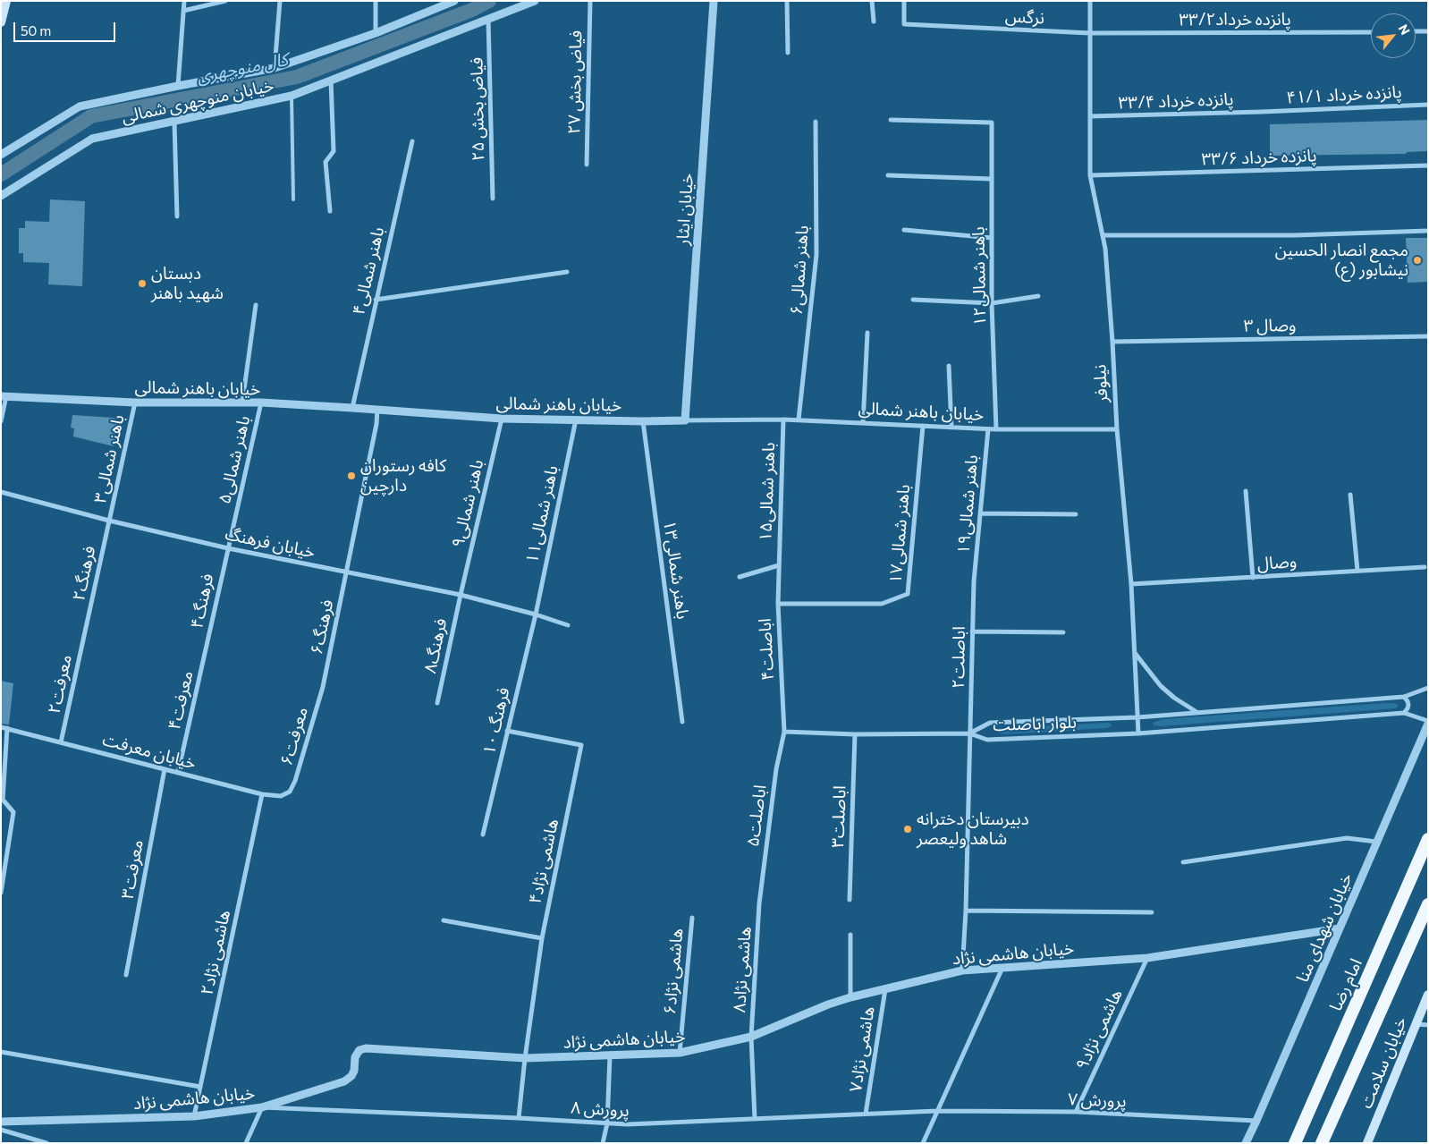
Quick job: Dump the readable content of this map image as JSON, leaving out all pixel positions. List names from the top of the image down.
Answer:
{
  "streets": {
    "highway": ["امام رضا"],
    "main road": ["خیابان سلامت"],
    "street": [
      "نرگس",
      "پانزده خرداد۳۳/۲",
      "فیاض بخش ۲۷",
      "پانزده خرداد ۴۱/۱",
      "خیابان منوچهری شمالی",
      "پانزده خرداد ۳۳/۴",
      "فیاض بخش ۲۵",
      "پانزده خرداد ۳۳/۶",
      "خیابان ایثار",
      "باهنر شمالی۶",
      "باهنر شمالی۴",
      "باهنر شمالی۱۲",
      "وصال ۳",
      "نیلوفر",
      "خیابان باهنر شمالی",
      "باهنر شمالی۳",
      "باهنر شمالی۵",
      "باهنر شمالی۱۵",
      "باهنر شمالی۹",
      "باهنر شمالی۱۹",
      "باهنر شمالی۱۱",
      "باهنر شمالی۱۷",
      "خیابان فرهنگ",
      "وصال",
      "باهنر شمالی۱۳",
      "فرهنگ۲",
      "فرهنگ۴",
      "فرهنگ۶",
      "فرهنگ۸",
      "اباصلت۴",
      "اباصلت۲",
      "معرفت۲",
      "معرفت۴",
      "فرهنگ ۱۰",
      "بلوار اباصلت",
      "معرفت۶",
      "خیابان معرفت",
      "اباصلت۵",
      "اباصلت۳",
      "هاشمی نژاد۴",
      "معرفت۳",
      "خیابان شهدای منا",
      "هاشمی نژاد۲",
      "خیابان هاشمی نژاد",
      "هاشمی نژاد۸",
      "هاشمی نژاد۶",
      "هاشمی نژاد۹",
      "هاشمی نژاد۷",
      "پرورش ۷",
      "پرورش ۸"
    ]
  },
  "crossings": [
    ["نرگس", "پانزده خرداد۳۳/۲"],
    ["نرگس", "نیلوفر"],
    ["پانزده خرداد۳۳/۲", "نیلوفر"],
    ["پانزده خرداد ۴۱/۱", "پانزده خرداد ۳۳/۴"],
    ["خیابان منوچهری شمالی", "فیاض بخش ۲۵"],
    ["پانزده خرداد ۳۳/۴", "نیلوفر"],
    ["پانزده خرداد ۳۳/۶", "نیلوفر"],
    ["خیابان ایثار", "خیابان باهنر شمالی"],
    ["باهنر شمالی۶", "خیابان باهنر شمالی"],
    ["باهنر شمالی۴", "خیابان باهنر شمالی"],
    ["باهنر شمالی۱۲", "خیابان باهنر شمالی"],
    ["وصال ۳", "نیلوفر"],
    ["نیلوفر", "خیابان باهنر شمالی"],
    ["نیلوفر", "وصال"],
    ["نیلوفر", "بلوار اباصلت"],
    ["خیابان باهنر شمالی", "باهنر شمالی۳"],
    ["خیابان باهنر شمالی", "باهنر شمالی۵"],
    ["خیابان باهنر شمالی", "باهنر شمالی۱۵"],
    ["خیابان باهنر شمالی", "باهنر شمالی۹"],
    ["خیابان باهنر شمالی", "باهنر شمالی۱۹"],
    ["خیابان باهنر شمالی", "باهنر شمالی۱۱"],
    ["خیابان باهنر شمالی", "باهنر شمالی۱۷"],
    ["خیابان باهنر شمالی", "باهنر شمالی۱۳"],
    ["خیابان باهنر شمالی", "فرهنگ۶"],
    ["باهنر شمالی۳", "خیابان فرهنگ"],
    ["باهنر شمالی۳", "فرهنگ۲"],
    ["باهنر شمالی۵", "خیابان فرهنگ"],
    ["باهنر شمالی۵", "فرهنگ۴"],
    ["باهنر شمالی۱۵", "اباصلت۴"],
    ["باهنر شمالی۹", "خیابان فرهنگ"],
    ["باهنر شمالی۹", "فرهنگ۸"],
    ["باهنر شمالی۱۹", "اباصلت۲"],
    ["باهنر شمالی۱۱", "خیابان فرهنگ"],
    ["باهنر شمالی۱۱", "فرهنگ ۱۰"],
    ["باهنر شمالی۱۷", "اباصلت۴"],
    ["خیابان فرهنگ", "فرهنگ۲"],
    ["خیابان فرهنگ", "فرهنگ۴"],
    ["خیابان فرهنگ", "فرهنگ۶"],
    ["خیابان فرهنگ", "فرهنگ۸"],
    ["خیابان فرهنگ", "فرهنگ ۱۰"],
    ["فرهنگ۲", "معرفت۲"],
    ["فرهنگ۴", "معرفت۴"],
    ["فرهنگ۶", "معرفت۶"],
    ["اباصلت۴", "اباصلت۵"],
    ["اباصلت۲", "بلوار اباصلت"],
    ["اباصلت۲", "خیابان هاشمی نژاد"],
    ["معرفت۲", "خیابان معرفت"],
    ["معرفت۴", "خیابان معرفت"],
    ["فرهنگ ۱۰", "هاشمی نژاد۴"],
    ["بلوار اباصلت", "خیابان شهدای منا"],
    ["معرفت۶", "خیابان معرفت"],
    ["خیابان معرفت", "معرفت۳"],
    ["خیابان معرفت", "هاشمی نژاد۲"],
    ["اباصلت۵", "هاشمی نژاد۸"],
    ["هاشمی نژاد۴", "خیابان هاشمی نژاد"],
    ["هاشمی نژاد۴", "پرورش ۸"],
    ["خیابان شهدای منا", "خیابان هاشمی نژاد"],
    ["خیابان شهدای منا", "پرورش ۷"],
    ["هاشمی نژاد۲", "خیابان هاشمی نژاد"],
    ["خیابان هاشمی نژاد", "هاشمی نژاد۸"],
    ["خیابان هاشمی نژاد", "هاشمی نژاد۶"],
    ["خیابان هاشمی نژاد", "هاشمی نژاد۹"],
    ["خیابان هاشمی نژاد", "هاشمی نژاد۷"],
    ["خیابان هاشمی نژاد", "پرورش ۸"],
    ["هاشمی نژاد۸", "پرورش ۸"],
    ["هاشمی نژاد۹", "پرورش ۷"],
    ["هاشمی نژاد۷", "پرورش ۸"],
    ["پرورش ۷", "پرورش ۸"]
  ],
  "water": ["کال منوچهری"],
  "places": [
    "مجمع انصار الحسین (ع) نیشابور",
    "دبستان شهید باهنر",
    "کافه رستوران دارچین",
    "دبیرستان دخترانه شاهد ولیعصر"
  ],
  "scale_bar": "50 m",
  "north": "top right"
}
